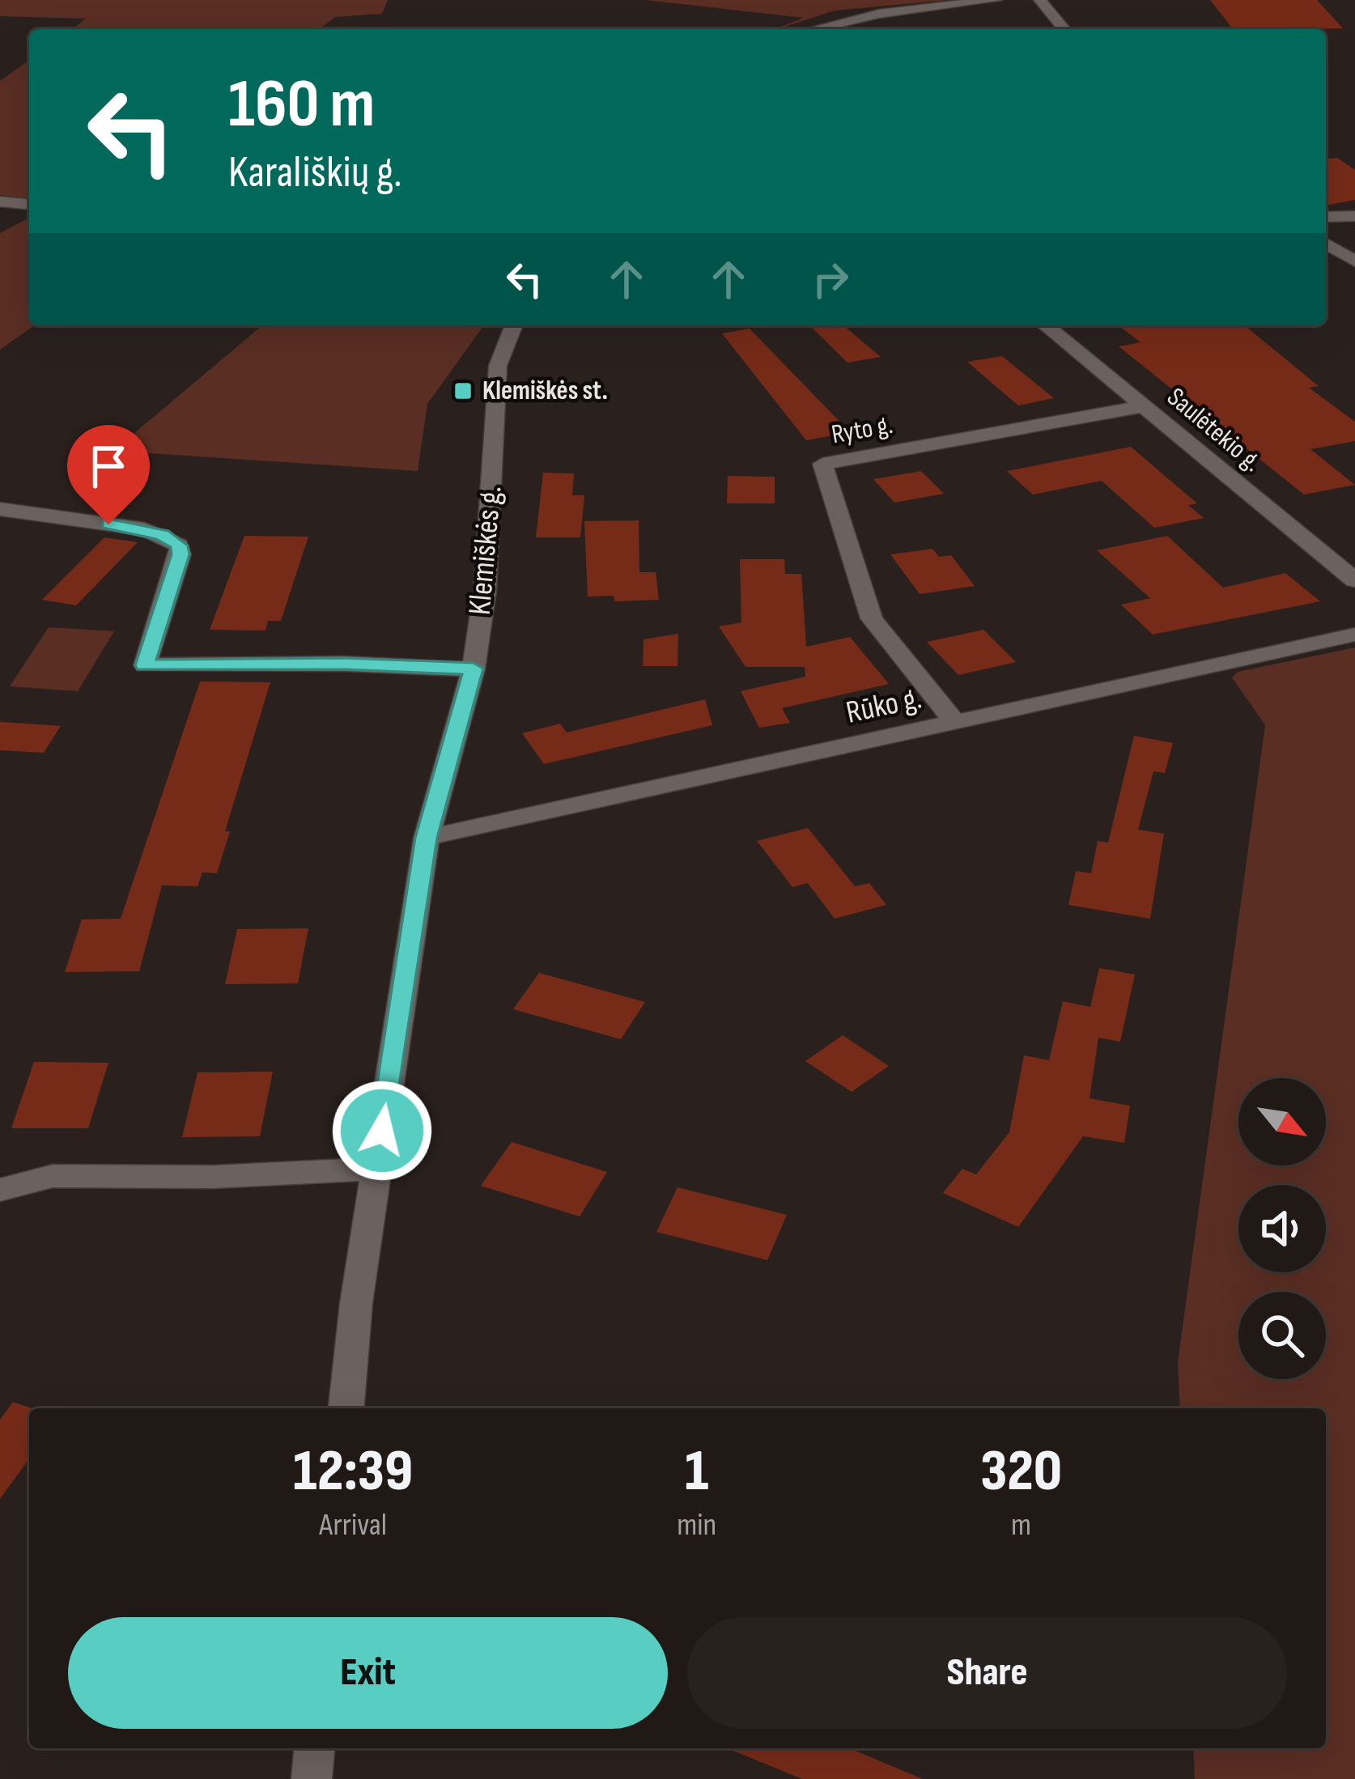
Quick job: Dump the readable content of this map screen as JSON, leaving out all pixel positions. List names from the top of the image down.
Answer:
{
  "streets": {
    "street": [
      "Ryto g.",
      "Saulėtekio g.",
      "Klemiškės g.",
      "Rūko g."
    ]
  },
  "crossings": [
    ["Ryto g.", "Saulėtekio g."],
    ["Ryto g.", "Rūko g."],
    ["Klemiškės g.", "Rūko g."]
  ],
  "places": {
    "transit": ["Klemiškės st."]
  },
  "north": "bottom right",
  "page": {
    "turn": ["160 m", "Karališkių g."],
    "eta": [
      "12:39",
      "Arrival",
      "1",
      "min",
      "320",
      "m"
    ],
    "buttons": ["Exit", "Share"]
  }
}
